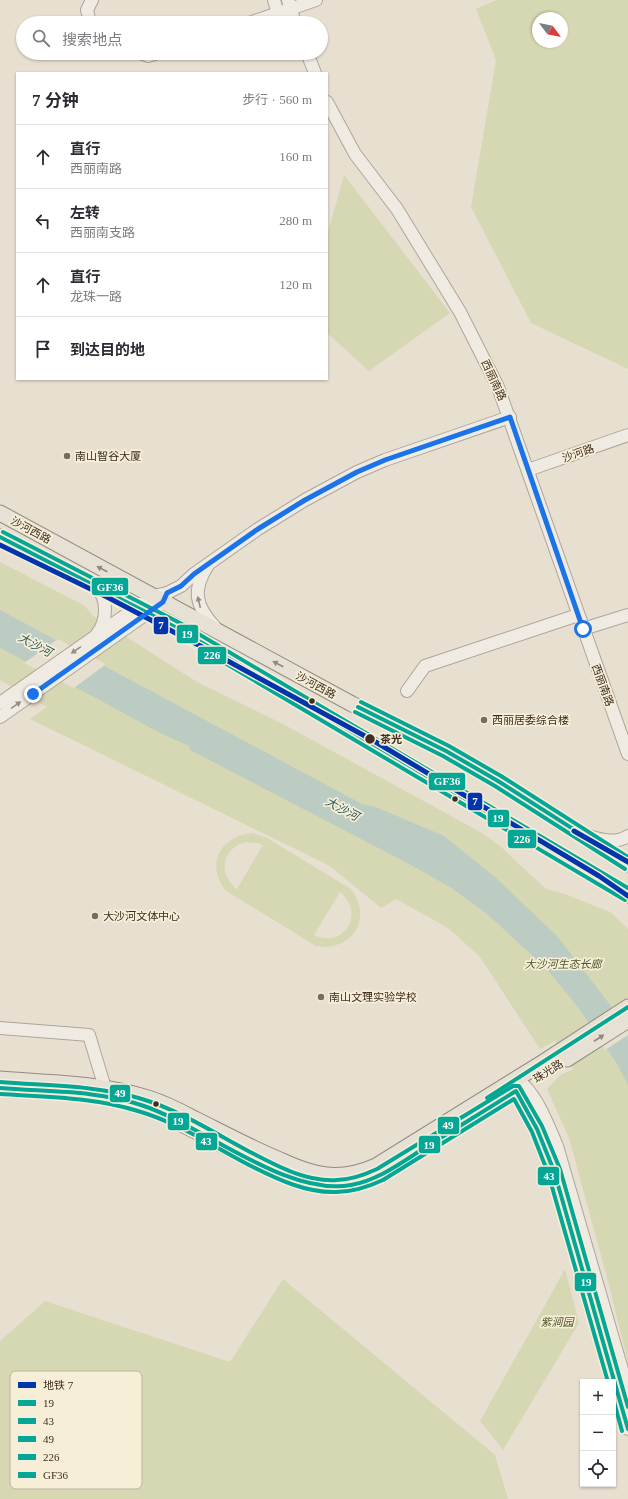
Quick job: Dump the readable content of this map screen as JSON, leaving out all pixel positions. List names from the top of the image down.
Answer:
{
  "streets": {
    "main road": ["沙河西路", "珠光路"],
    "street": ["西丽南路", "沙河路"]
  },
  "crossings": [
    ["西丽南路", "沙河路"]
  ],
  "water": ["大沙河"],
  "parks": ["大沙河生态长廊", "紫涧园"],
  "places": [
    "南山智谷大厦",
    "西丽居委综合楼",
    "茶光",
    "大沙河文体中心",
    "南山文理实验学校"
  ],
  "lines": [
    "transit line GF36",
    "transit line 19",
    "transit line 226",
    "metro line 7",
    "transit line 49",
    "transit line 43"
  ],
  "legend": [
    "地铁 7",
    "19",
    "43",
    "49",
    "226",
    "GF36"
  ],
  "north": "bottom right",
  "page": {
    "search": "搜索地点",
    "heading": ["7 分钟", "步行 · 560 m"],
    "list": [
      ["直行", "西丽南路", "160 m"],
      ["左转", "西丽南支路", "280 m"],
      ["直行", "龙珠一路", "120 m"],
      "到达目的地"
    ],
    "map_buttons": ["+", "−"]
  }
}
